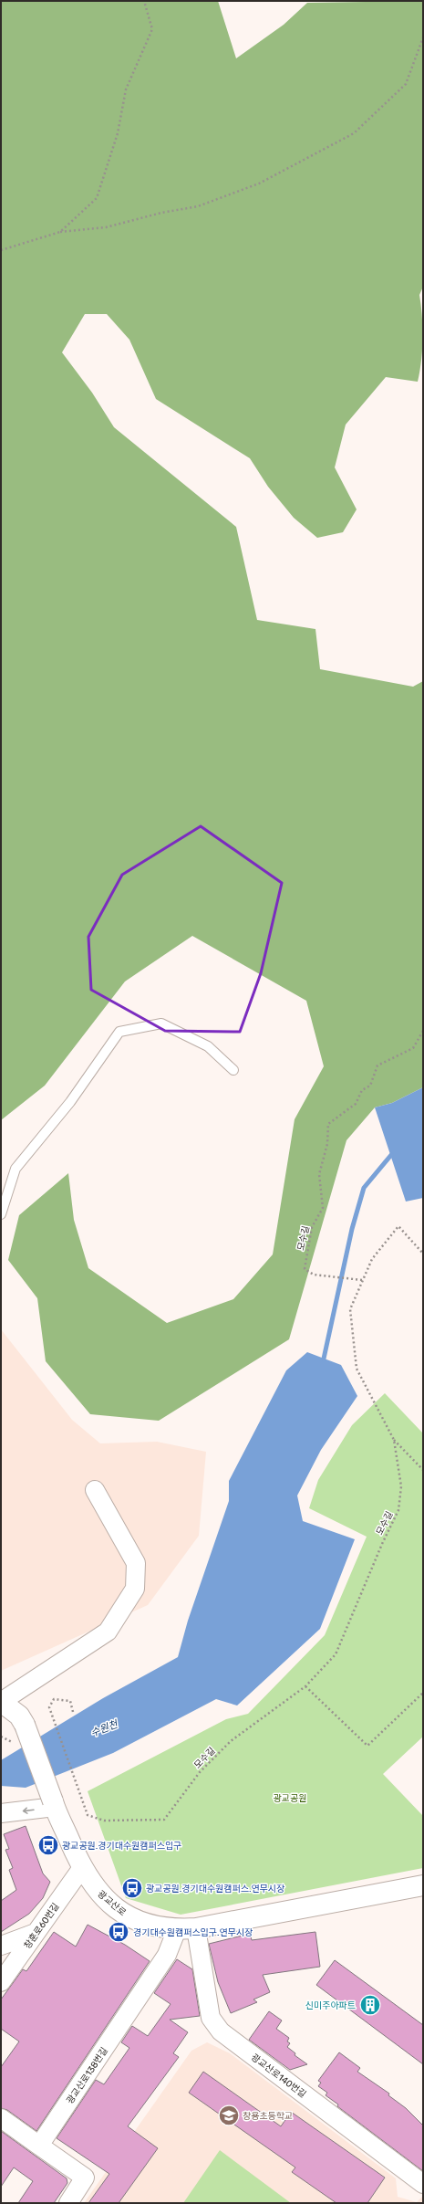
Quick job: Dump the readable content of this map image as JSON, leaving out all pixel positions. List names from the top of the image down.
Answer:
{
  "streets": {
    "street": [
      "광교산로",
      "창훈로60번길",
      "광교산로138번길",
      "광교산로140번길"
    ],
    "path": ["모수길"]
  },
  "crossings": [
    ["광교산로", "창훈로60번길"],
    ["광교산로", "광교산로138번길"],
    ["광교산로", "광교산로140번길"],
    ["광교산로138번길", "광교산로140번길"]
  ],
  "water": ["수원천"],
  "parks": ["광교공원"],
  "places": {
    "bus stop": ["광교공원.경기대수원캠퍼스입구", "광교공원.경기대수원캠퍼스.연무시장", "경기대수원캠퍼스입구.연무시장"],
    "building": ["신미주아파트"],
    "school or university": ["창용초등학교"]
  }
}
